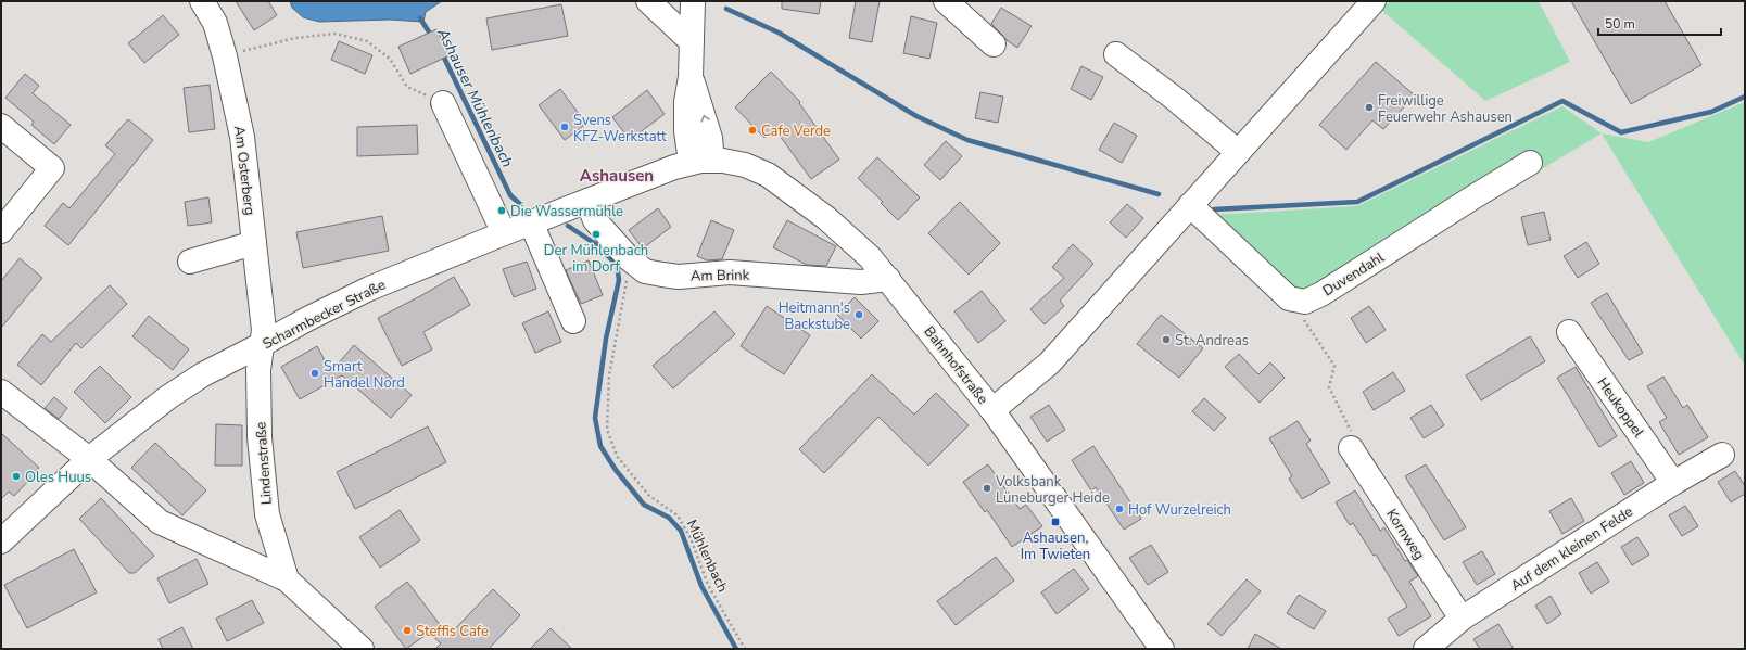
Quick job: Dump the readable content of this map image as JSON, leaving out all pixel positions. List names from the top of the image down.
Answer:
{
  "streets": {
    "street": [
      "Am Osterberg",
      "Duvendahl",
      "Am Brink",
      "Scharmbecker Straße",
      "Bahnhofstraße",
      "Heukoppel",
      "Lindenstraße",
      "Kornweg",
      "Auf dem kleinen Felde"
    ],
    "path": ["Mühlenbach"]
  },
  "crossings": [
    ["Am Osterberg", "Scharmbecker Straße"],
    ["Am Osterberg", "Lindenstraße"],
    ["Am Brink", "Scharmbecker Straße"],
    ["Am Brink", "Bahnhofstraße"],
    ["Am Brink", "Mühlenbach"],
    ["Scharmbecker Straße", "Bahnhofstraße"],
    ["Scharmbecker Straße", "Lindenstraße"],
    ["Heukoppel", "Auf dem kleinen Felde"],
    ["Kornweg", "Auf dem kleinen Felde"]
  ],
  "districts": ["Ashausen"],
  "water": ["Ashauser Mühlenbach"],
  "places": {
    "other": [
      "Freiwillige Feuerwehr Ashausen",
      "Svens KFZ-Werkstatt",
      "Cafe Verde",
      "Die Wassermühle",
      "Der Mühlenbach im Dorf",
      "Heitmann's Backstube",
      "St. Andreas",
      "Smart Handel Nord",
      "Oles Huus",
      "Volksbank Lüneburger Heide",
      "Hof Wurzelreich",
      "Steffis Cafe"
    ],
    "transit": ["Ashausen, Im Twieten"]
  },
  "scale_bar": "50 m"
}
